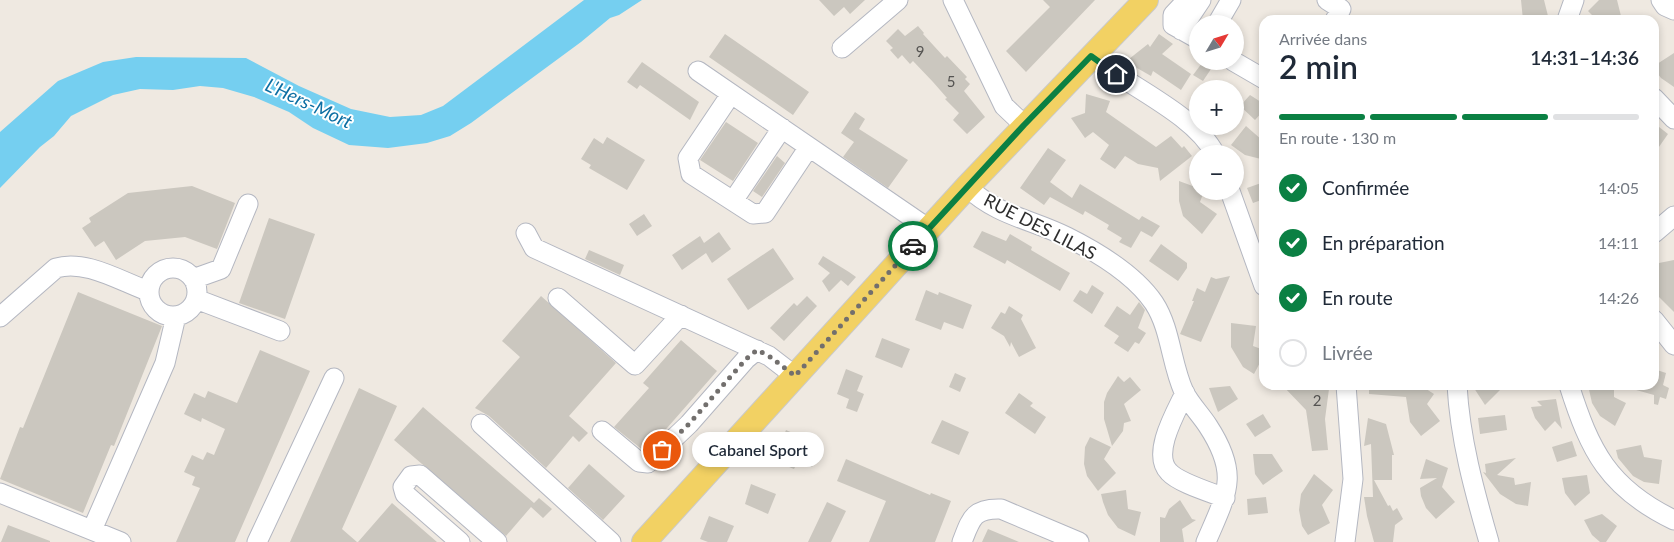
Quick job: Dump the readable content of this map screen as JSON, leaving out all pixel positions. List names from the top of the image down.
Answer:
{
  "streets": {
    "street": ["RUE DES LILAS"]
  },
  "water": ["L'Hers-Mort"],
  "places": ["Cabanel Sport"],
  "house_numbers": ["9", "5", "2"],
  "north": "top right",
  "page": {
    "map_buttons": ["+", "−"],
    "heading": ["2 min", "Arrivée dans", "14:31–14:36"],
    "bar": "En route · 130 m",
    "list": [
      ["Confirmée", "14:05"],
      ["En préparation", "14:11"],
      ["En route", "14:26"],
      "Livrée"
    ],
    "bubble": "Cabanel Sport"
  }
}
